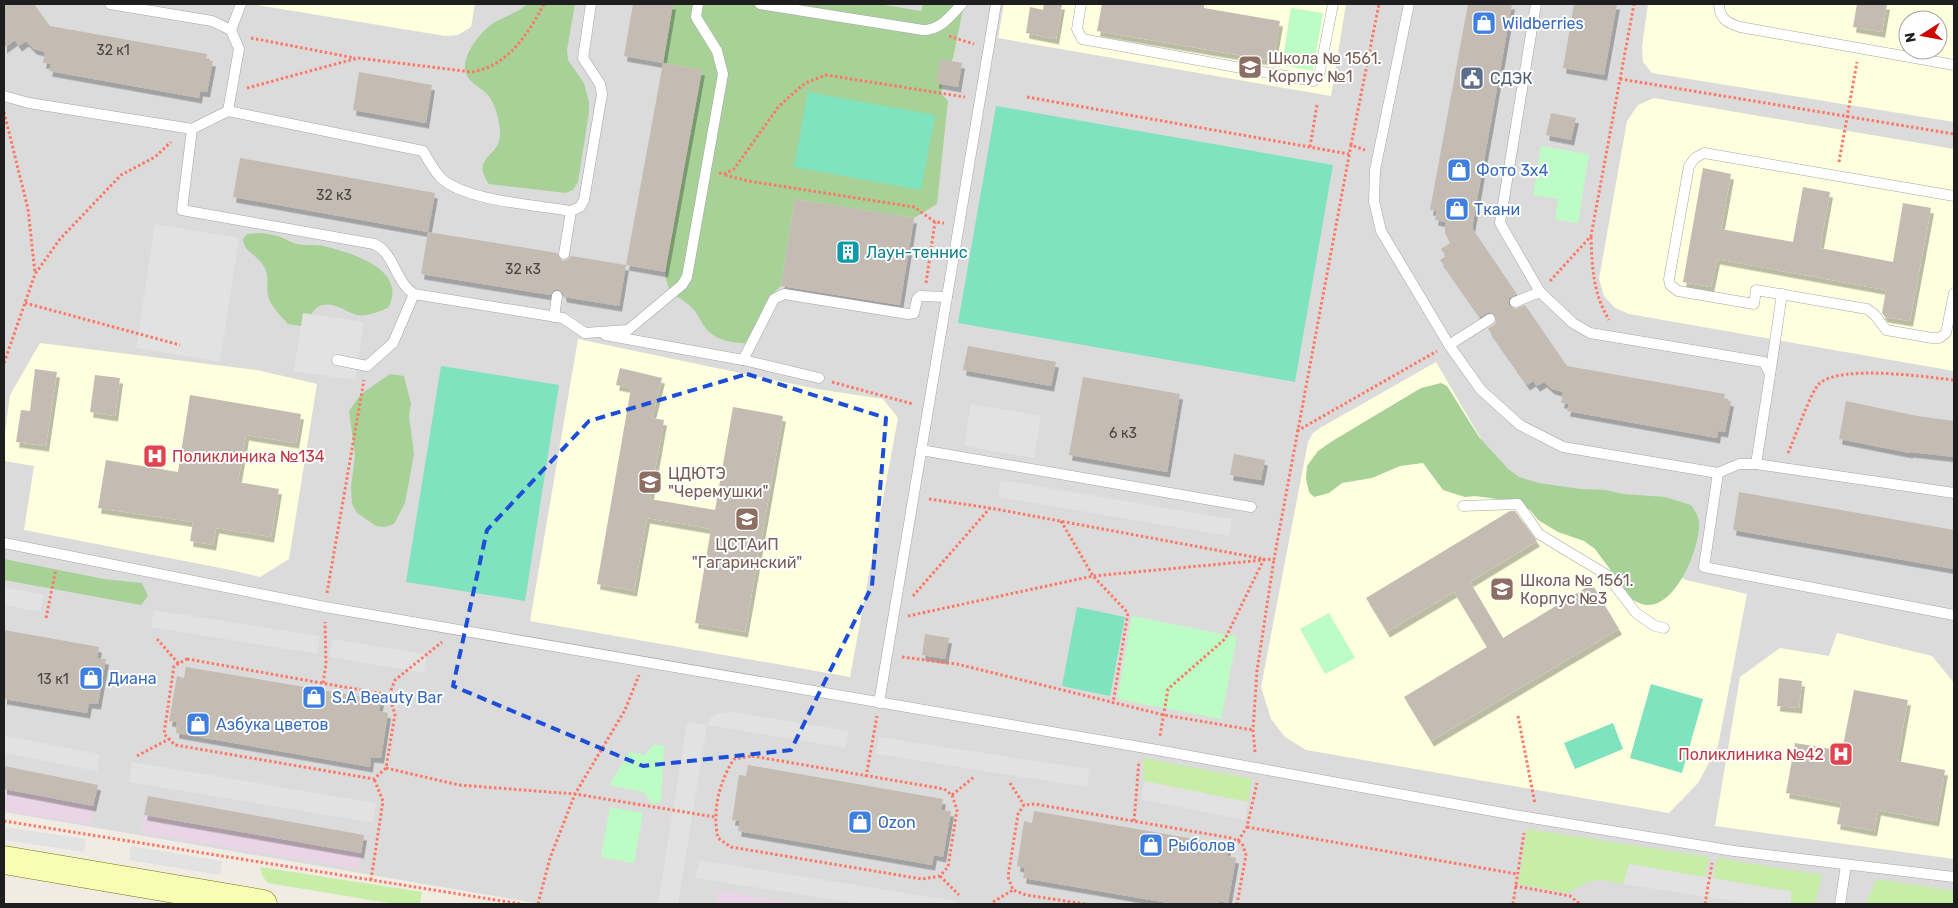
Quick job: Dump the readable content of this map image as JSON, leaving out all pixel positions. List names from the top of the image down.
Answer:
{
  "places": {
    "shop": [
      "Wildberries",
      "Фото 3х4",
      "Ткани",
      "Диана",
      "S.A Beauty Bar",
      "Азбука цветов",
      "Ozon",
      "Рыболов"
    ],
    "school or university": [
      "Школа № 1561. Корпус №1",
      "ЦДЮТЭ \"Черемушки\"",
      "ЦСТАиП \"Гагаринский\"",
      "Школа № 1561. Корпус №3"
    ],
    "public building": ["СДЭК"],
    "building": ["Лаун-теннис"],
    "hospital": ["Поликлиника №134", "Поликлиника №42"]
  },
  "house_numbers": [
    "32 к1",
    "32 к3",
    "32 к3",
    "6 к3",
    "13 к1"
  ],
  "north": "left"
}
